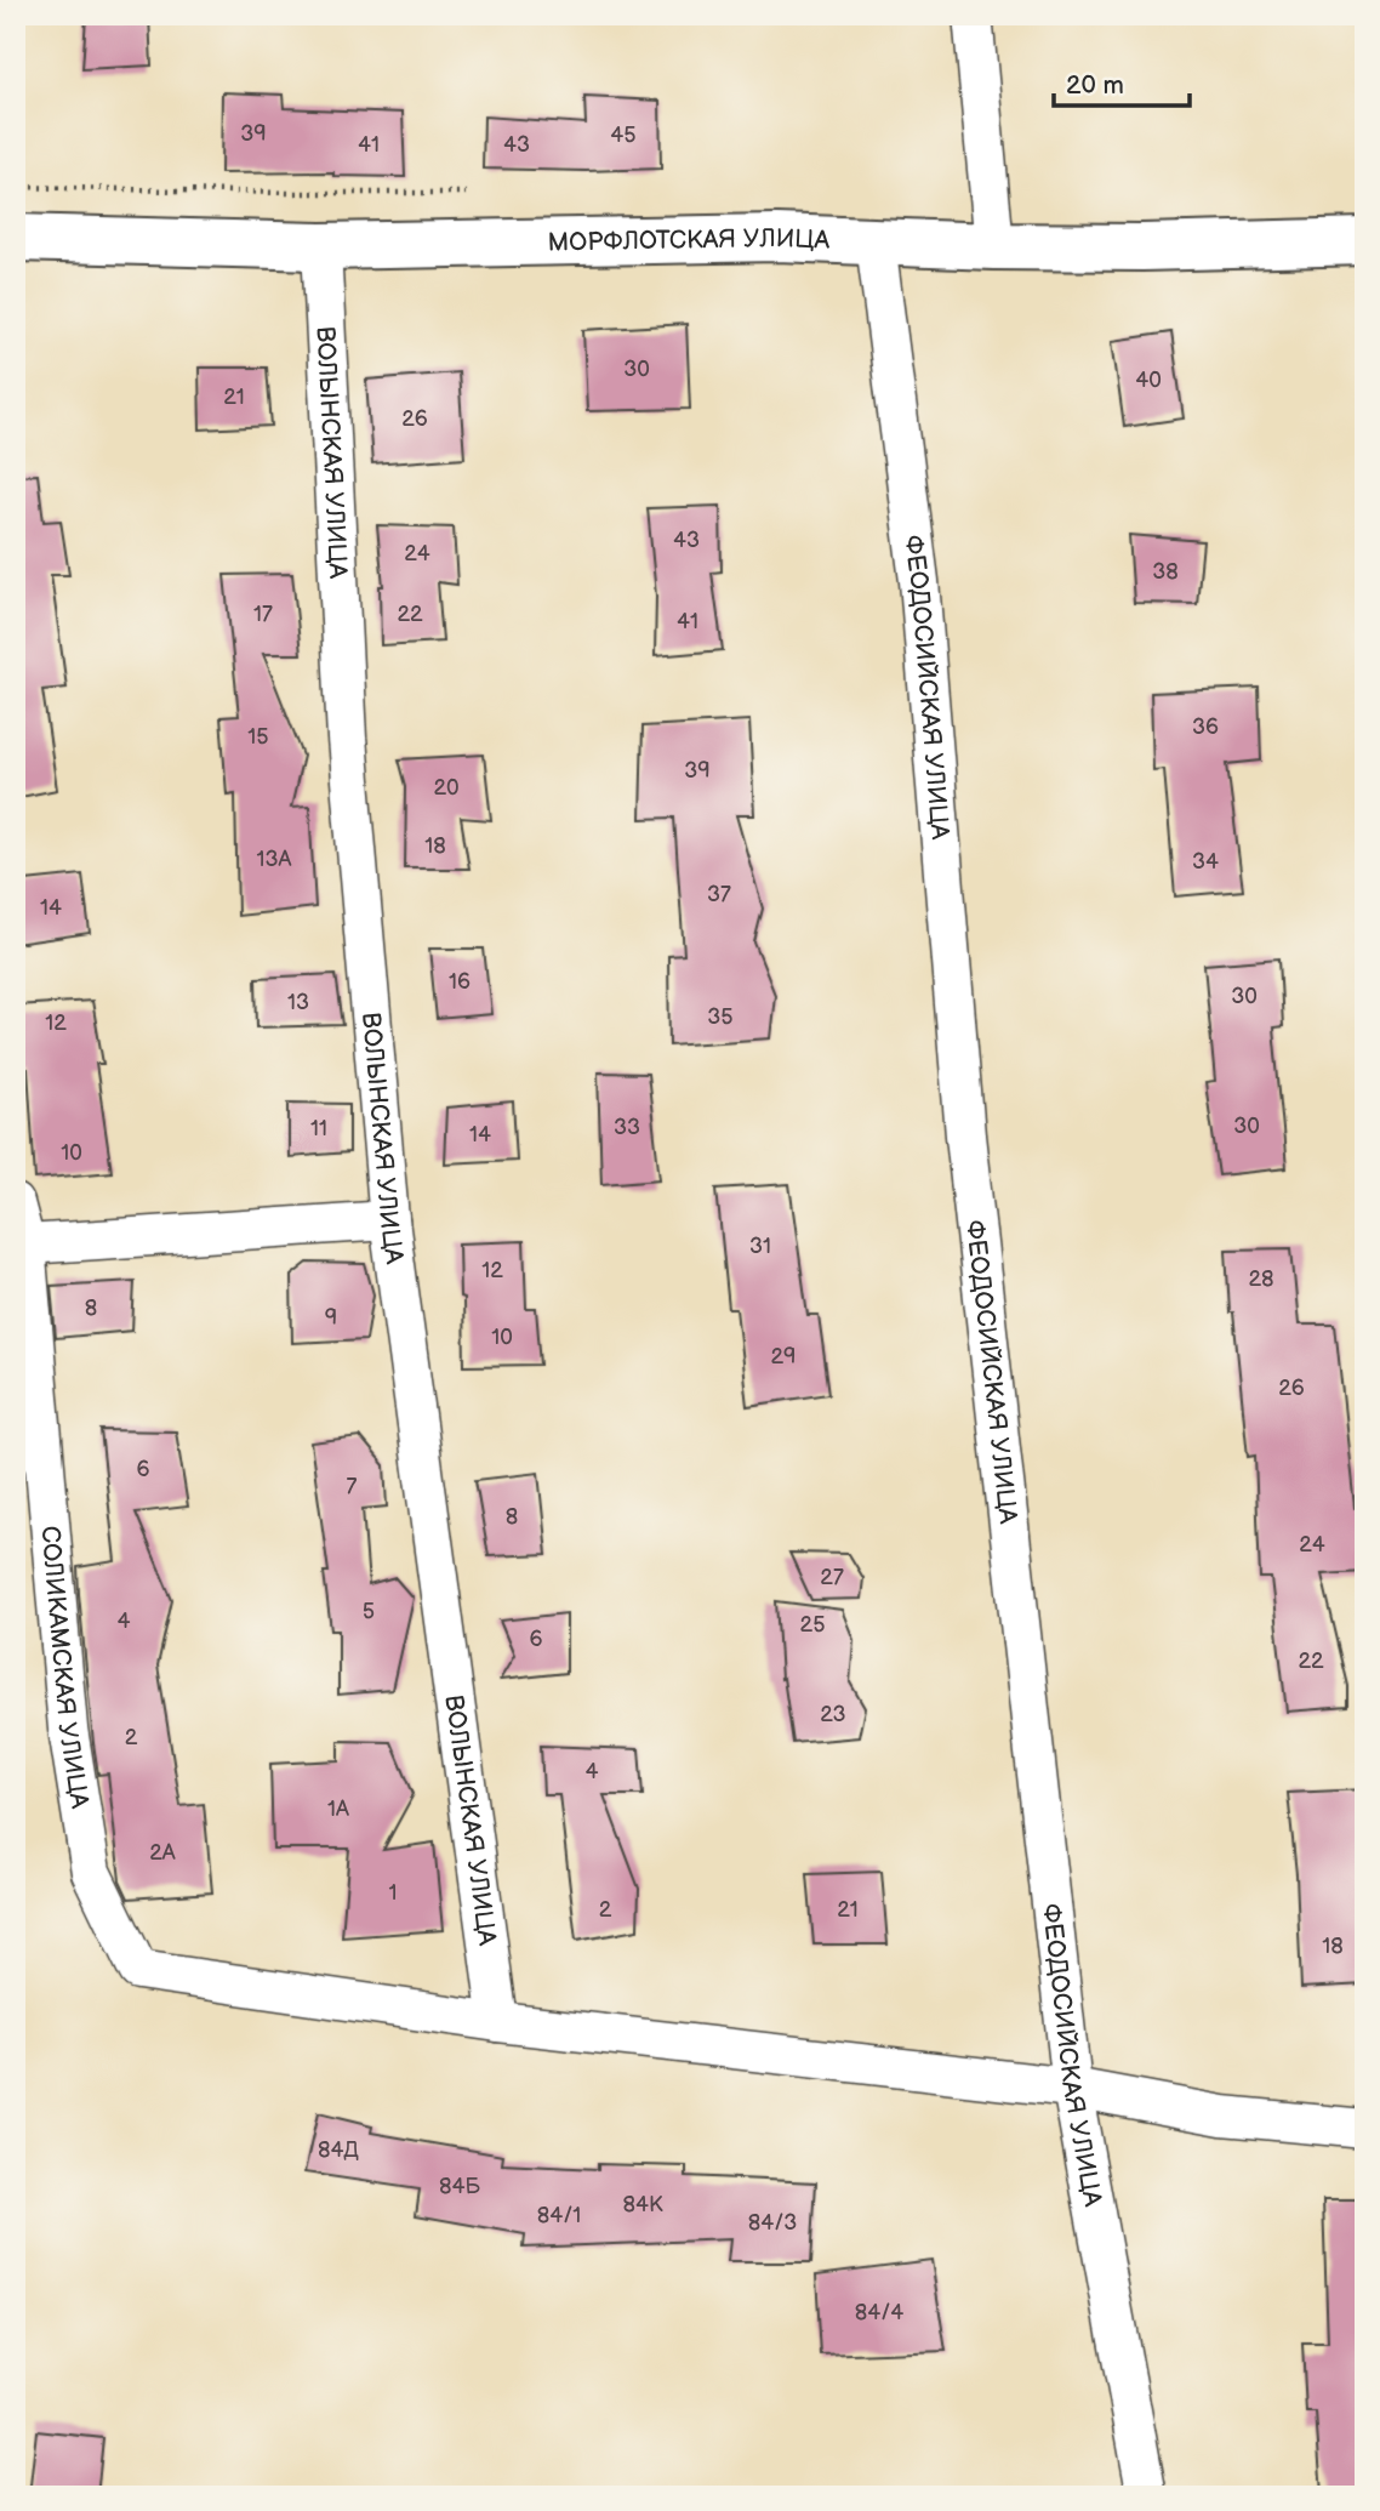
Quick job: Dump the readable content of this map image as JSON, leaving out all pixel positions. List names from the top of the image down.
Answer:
{
  "streets": {
    "street": [
      "МОРФЛОТСКАЯ УЛИЦА",
      "ВОЛЫНСКАЯ УЛИЦА",
      "ФЕОДОСИЙСКАЯ УЛИЦА",
      "СОЛИКАМСКАЯ УЛИЦА"
    ]
  },
  "crossings": [
    ["МОРФЛОТСКАЯ УЛИЦА", "ВОЛЫНСКАЯ УЛИЦА"],
    ["МОРФЛОТСКАЯ УЛИЦА", "ФЕОДОСИЙСКАЯ УЛИЦА"],
    ["ВОЛЫНСКАЯ УЛИЦА", "СОЛИКАМСКАЯ УЛИЦА"]
  ],
  "house_numbers": [
    "39",
    "45",
    "41",
    "43",
    "30",
    "40",
    "21",
    "26",
    "43",
    "24",
    "38",
    "17",
    "22",
    "41",
    "36",
    "15",
    "39",
    "20",
    "18",
    "13А",
    "34",
    "37",
    "14",
    "16",
    "30",
    "13",
    "35",
    "12",
    "30",
    "33",
    "11",
    "14",
    "10",
    "31",
    "12",
    "28",
    "8",
    "9",
    "10",
    "29",
    "26",
    "6",
    "7",
    "8",
    "24",
    "27",
    "5",
    "4",
    "25",
    "6",
    "22",
    "23",
    "2",
    "4",
    "1А",
    "2А",
    "1",
    "2",
    "21",
    "18",
    "84Д",
    "84Б",
    "84К",
    "84/1",
    "84/3",
    "84/4"
  ],
  "scale_bar": "20 m"
}
